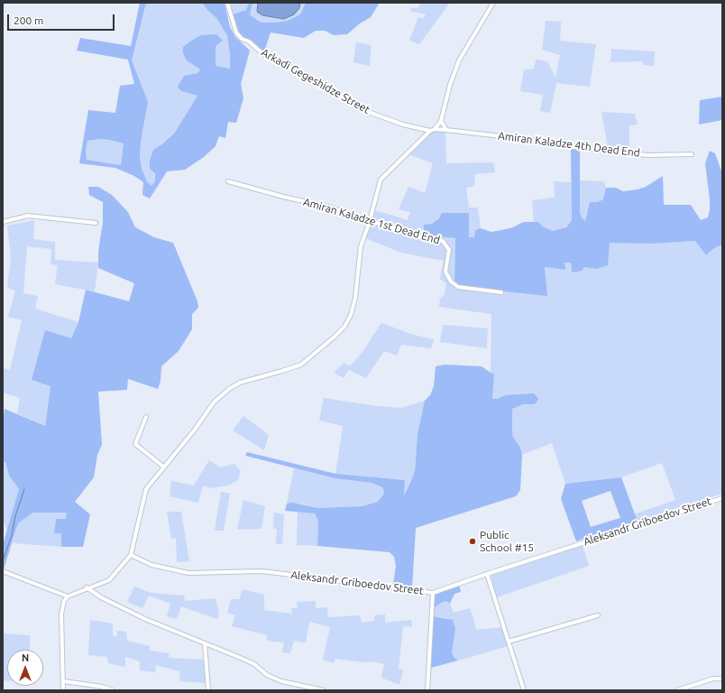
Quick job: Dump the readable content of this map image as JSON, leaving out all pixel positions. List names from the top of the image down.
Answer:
{
  "streets": {
    "street": [
      "Arkadi Gegeshidze Street",
      "Amiran Kaladze 4th Dead End",
      "Amiran Kaladze 1st Dead End",
      "Aleksandr Griboedov Street"
    ]
  },
  "places": ["Public School #15"],
  "scale_bar": "200 m",
  "north": "top"
}
